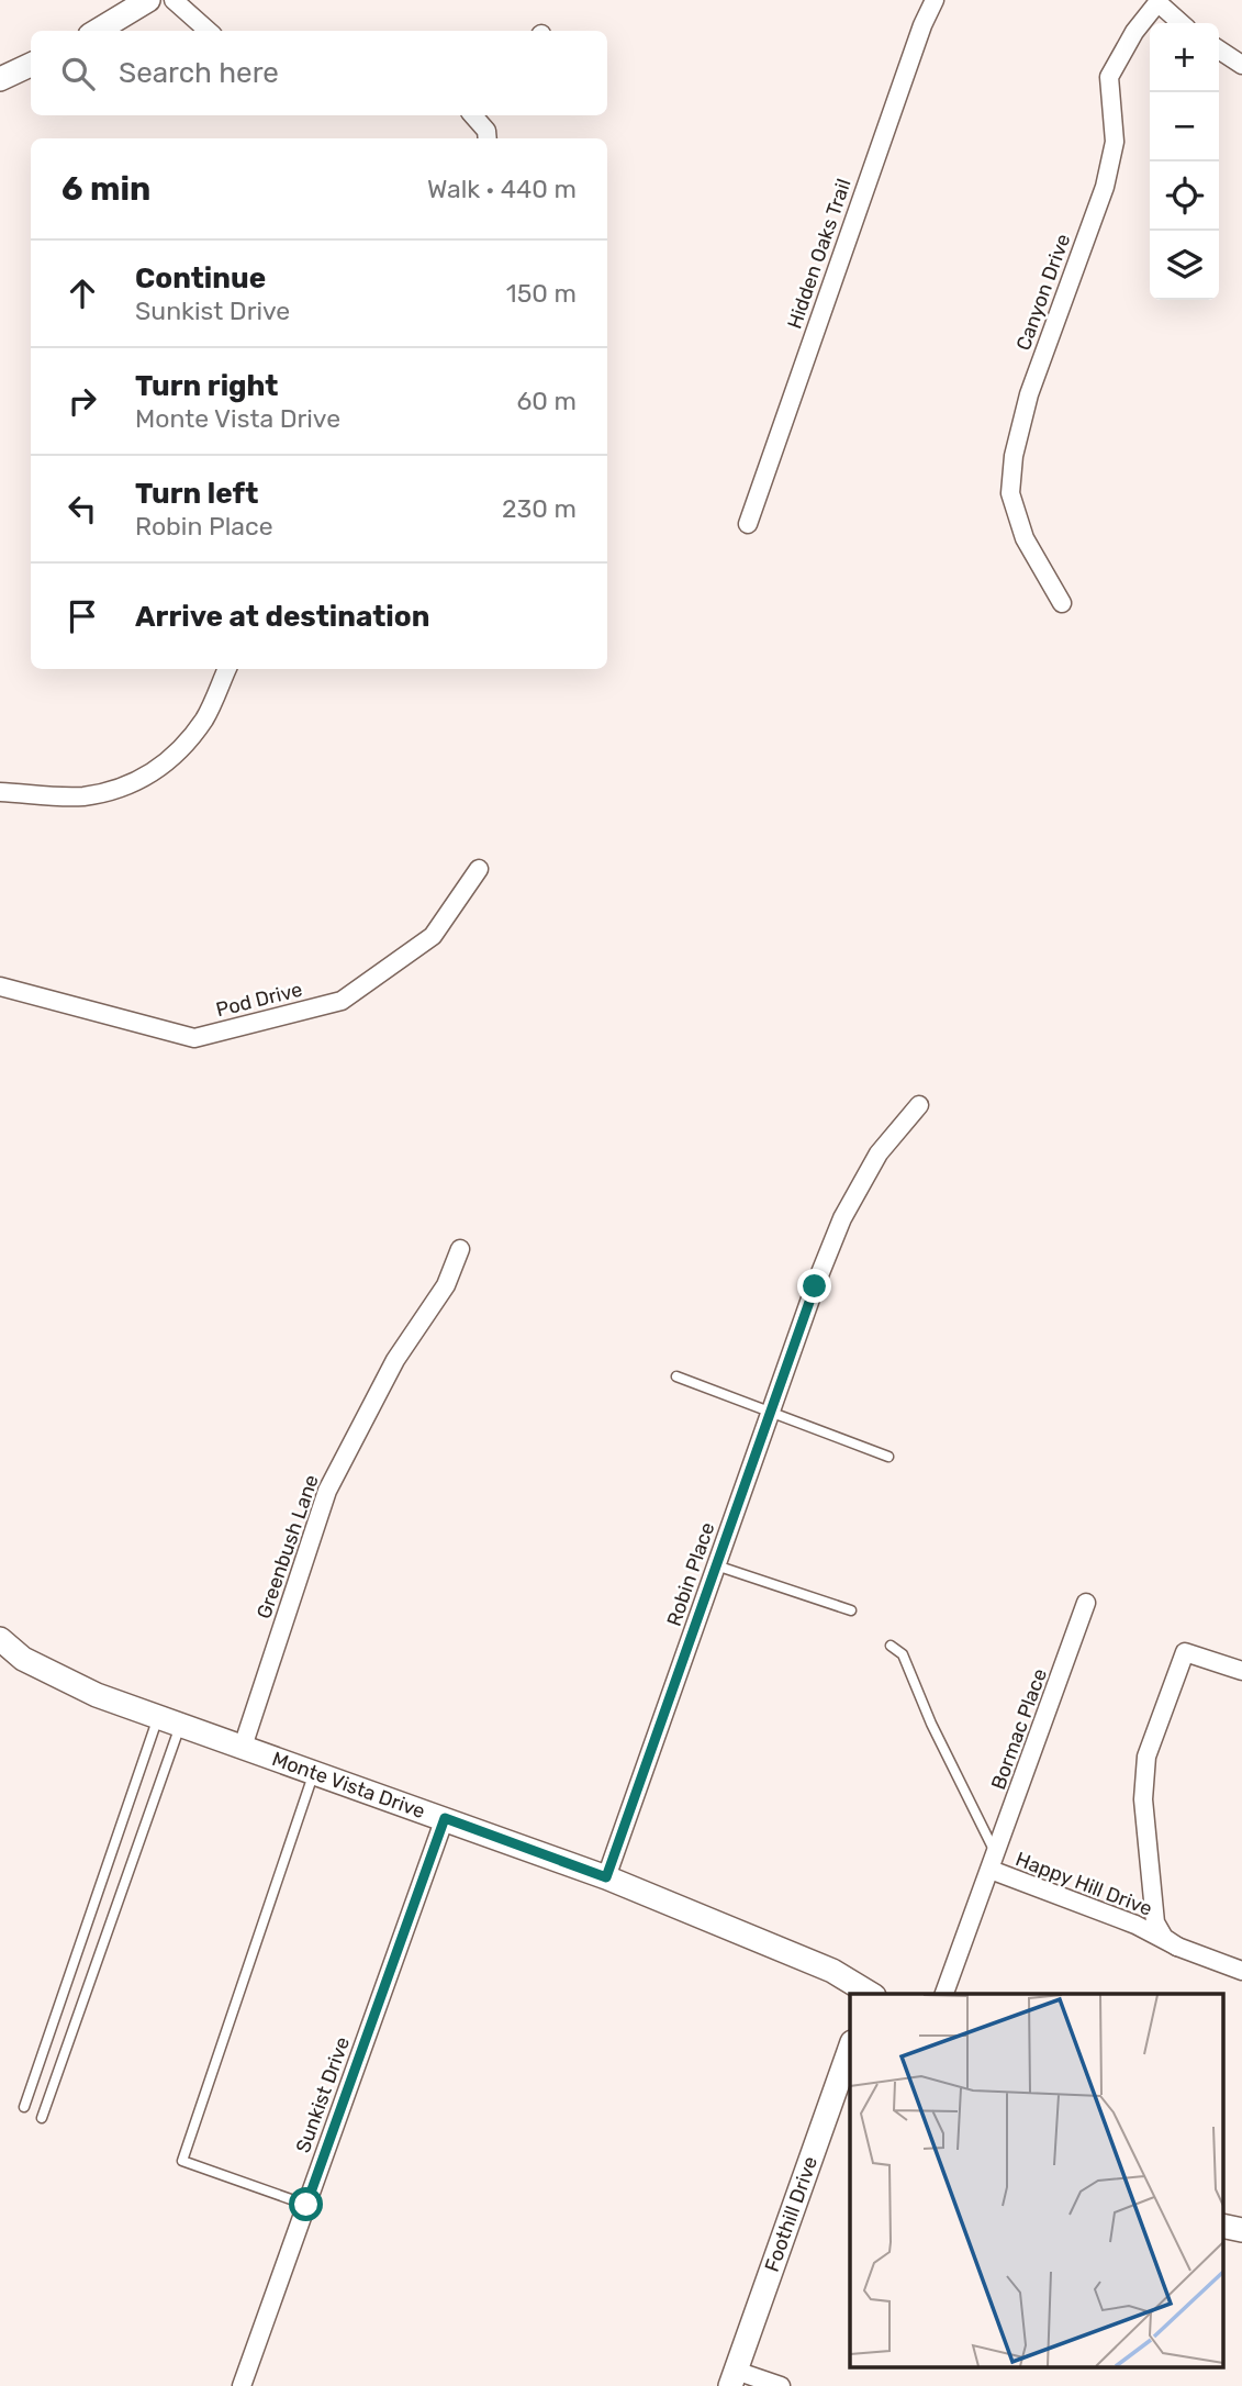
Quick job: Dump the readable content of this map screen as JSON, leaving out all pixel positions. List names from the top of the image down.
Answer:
{
  "streets": {
    "main road": ["Monte Vista Drive", "Foothill Drive"],
    "street": [
      "Hidden Oaks Trail",
      "Canyon Drive",
      "Pod Drive",
      "Greenbush Lane",
      "Robin Place",
      "Bormac Place",
      "Happy Hill Drive",
      "Sunkist Drive"
    ]
  },
  "crossings": [
    ["Greenbush Lane", "Monte Vista Drive"],
    ["Robin Place", "Monte Vista Drive"],
    ["Bormac Place", "Happy Hill Drive"],
    ["Monte Vista Drive", "Sunkist Drive"]
  ],
  "page": {
    "map_buttons": ["+", "−"],
    "search": "Search here",
    "heading": ["6 min", "Walk · 440 m"],
    "list": [
      ["Continue", "Sunkist Drive", "150 m"],
      ["Turn right", "Monte Vista Drive", "60 m"],
      ["Turn left", "Robin Place", "230 m"],
      "Arrive at destination"
    ]
  }
}
